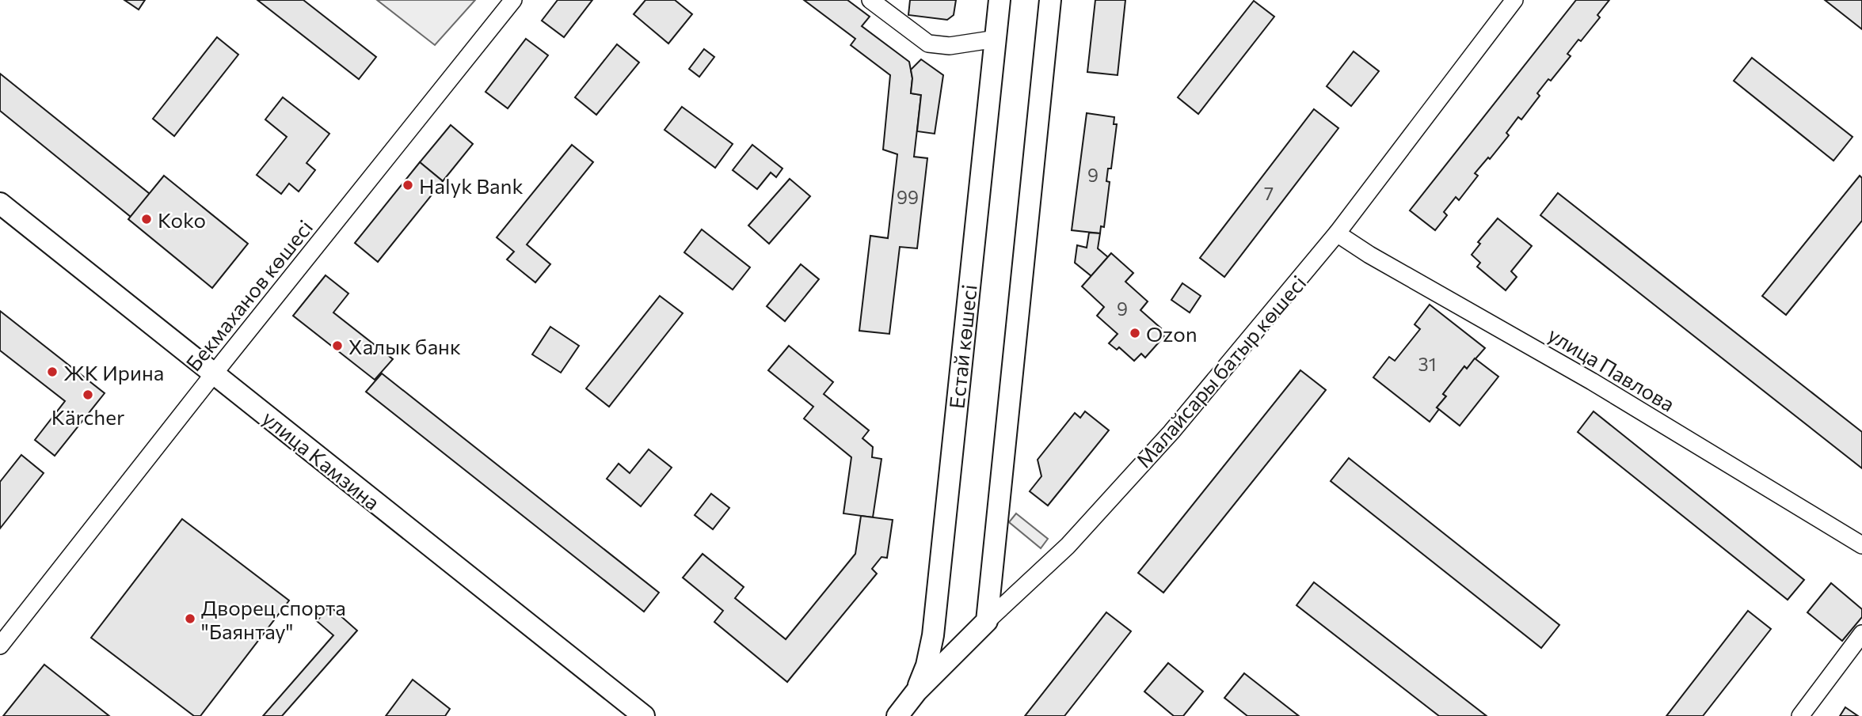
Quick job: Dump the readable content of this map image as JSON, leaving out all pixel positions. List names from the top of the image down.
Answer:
{
  "streets": {
    "main road": ["Естай көшесі", "Малайсары батыр көшесі", "улица Камзина"],
    "street": ["Бекмаханов көшесі", "улица Павлова"]
  },
  "crossings": [
    ["Бекмаханов көшесі", "улица Камзина"],
    ["Естай көшесі", "Малайсары батыр көшесі"],
    ["улица Павлова", "Малайсары батыр көшесі"]
  ],
  "places": [
    "Halyk Bank",
    "Koko",
    "Ozon",
    "Халык банк",
    "ЖК Ирина",
    "Kärcher",
    "Дворец спорта \"Баянтау\""
  ],
  "house_numbers": [
    "9",
    "7",
    "99",
    "9",
    "31"
  ]
}
